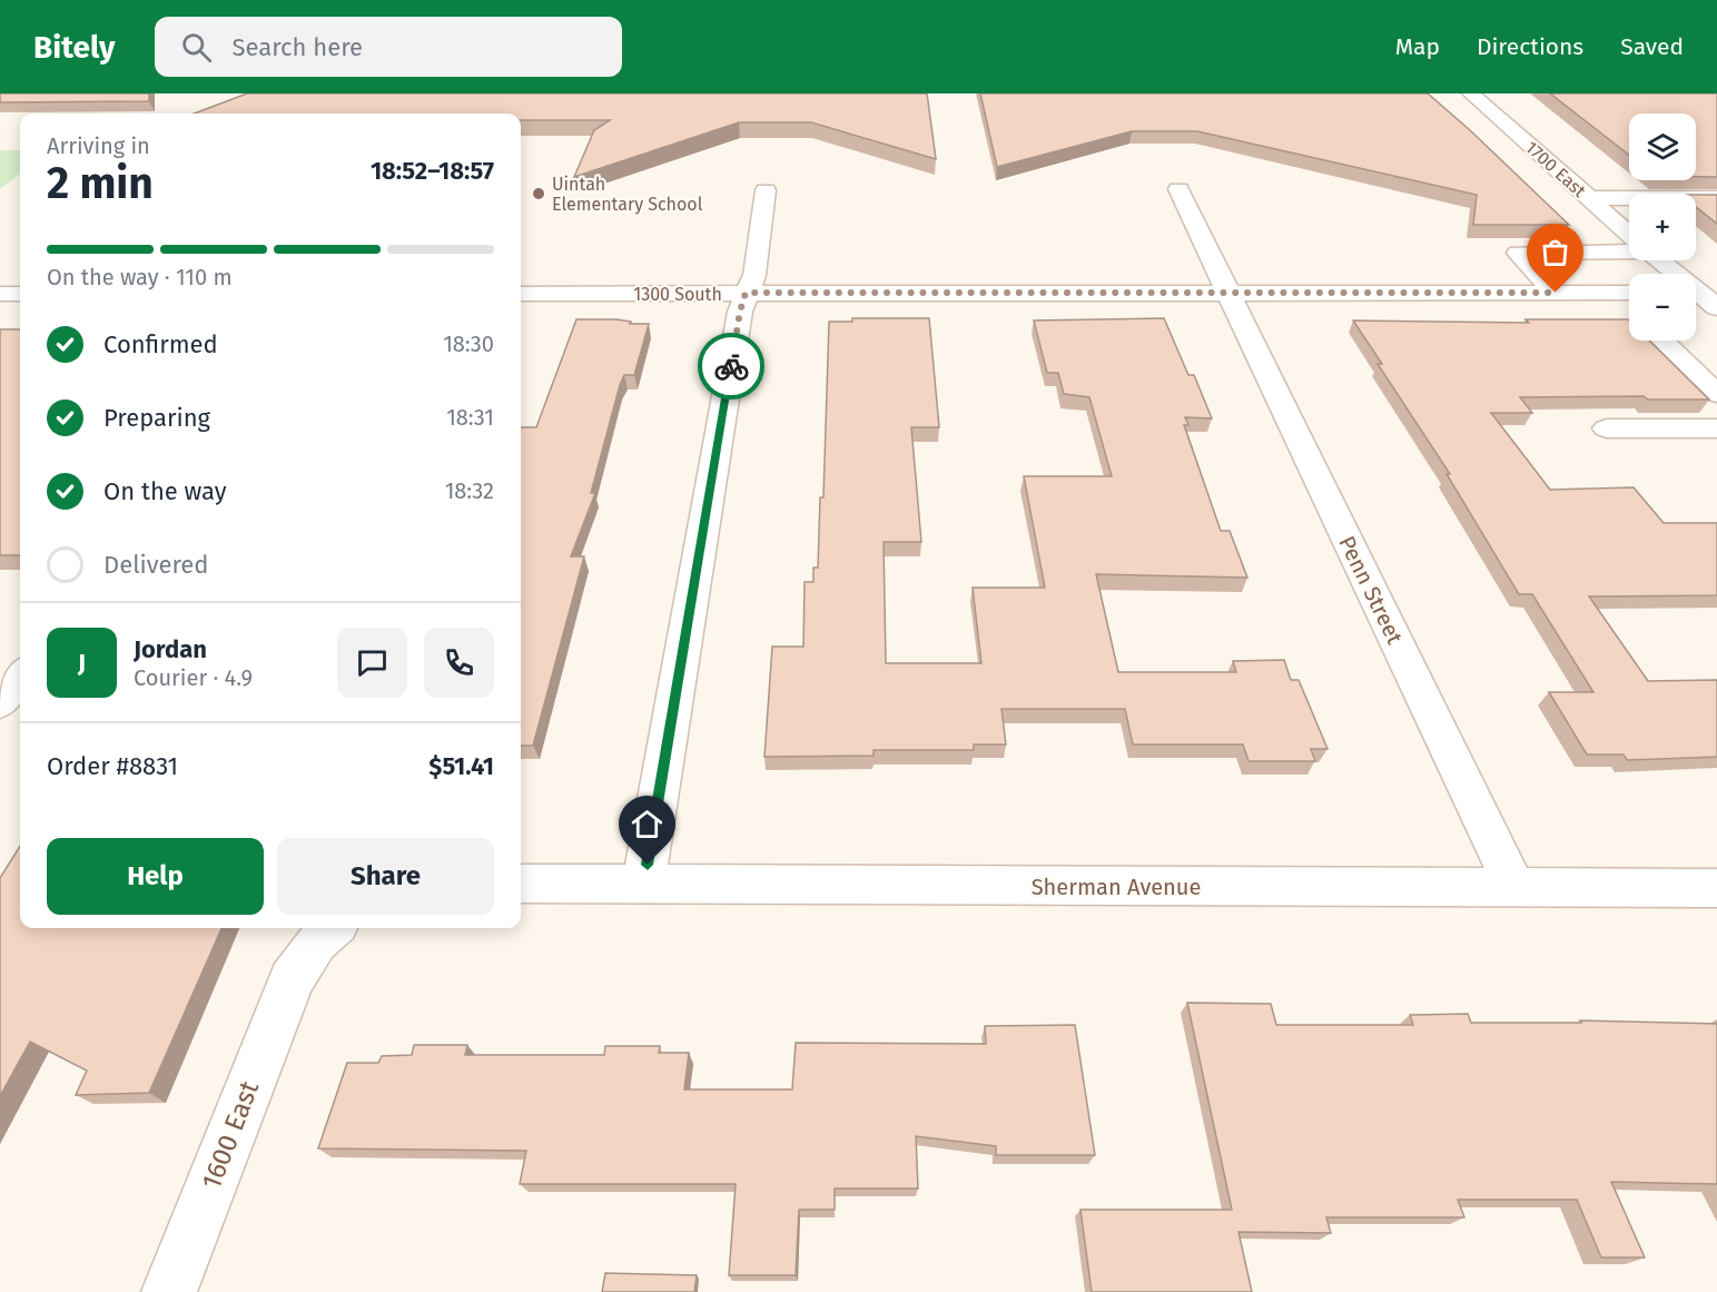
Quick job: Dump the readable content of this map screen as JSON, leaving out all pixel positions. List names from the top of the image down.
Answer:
{
  "streets": {
    "street": [
      "1700 East",
      "1300 South",
      "Penn Street",
      "Sherman Avenue",
      "1600 East"
    ]
  },
  "crossings": [
    ["1300 South", "Penn Street"],
    ["Penn Street", "Sherman Avenue"]
  ],
  "places": ["Uintah Elementary School"],
  "page": {
    "header": "Bitely",
    "search": "Search here",
    "nav": ["Map", "Directions", "Saved"],
    "map_buttons": ["+", "−"],
    "heading": ["2 min", "Arriving in", "18:52–18:57"],
    "panel": [
      "Jordan",
      "Courier · 4.9",
      "Order #8831",
      "$51.41"
    ],
    "bar": "On the way · 110 m",
    "list": [
      ["Confirmed", "18:30"],
      ["Preparing", "18:31"],
      ["On the way", "18:32"],
      "Delivered"
    ],
    "round": "J",
    "buttons": ["Help", "Share"]
  }
}
